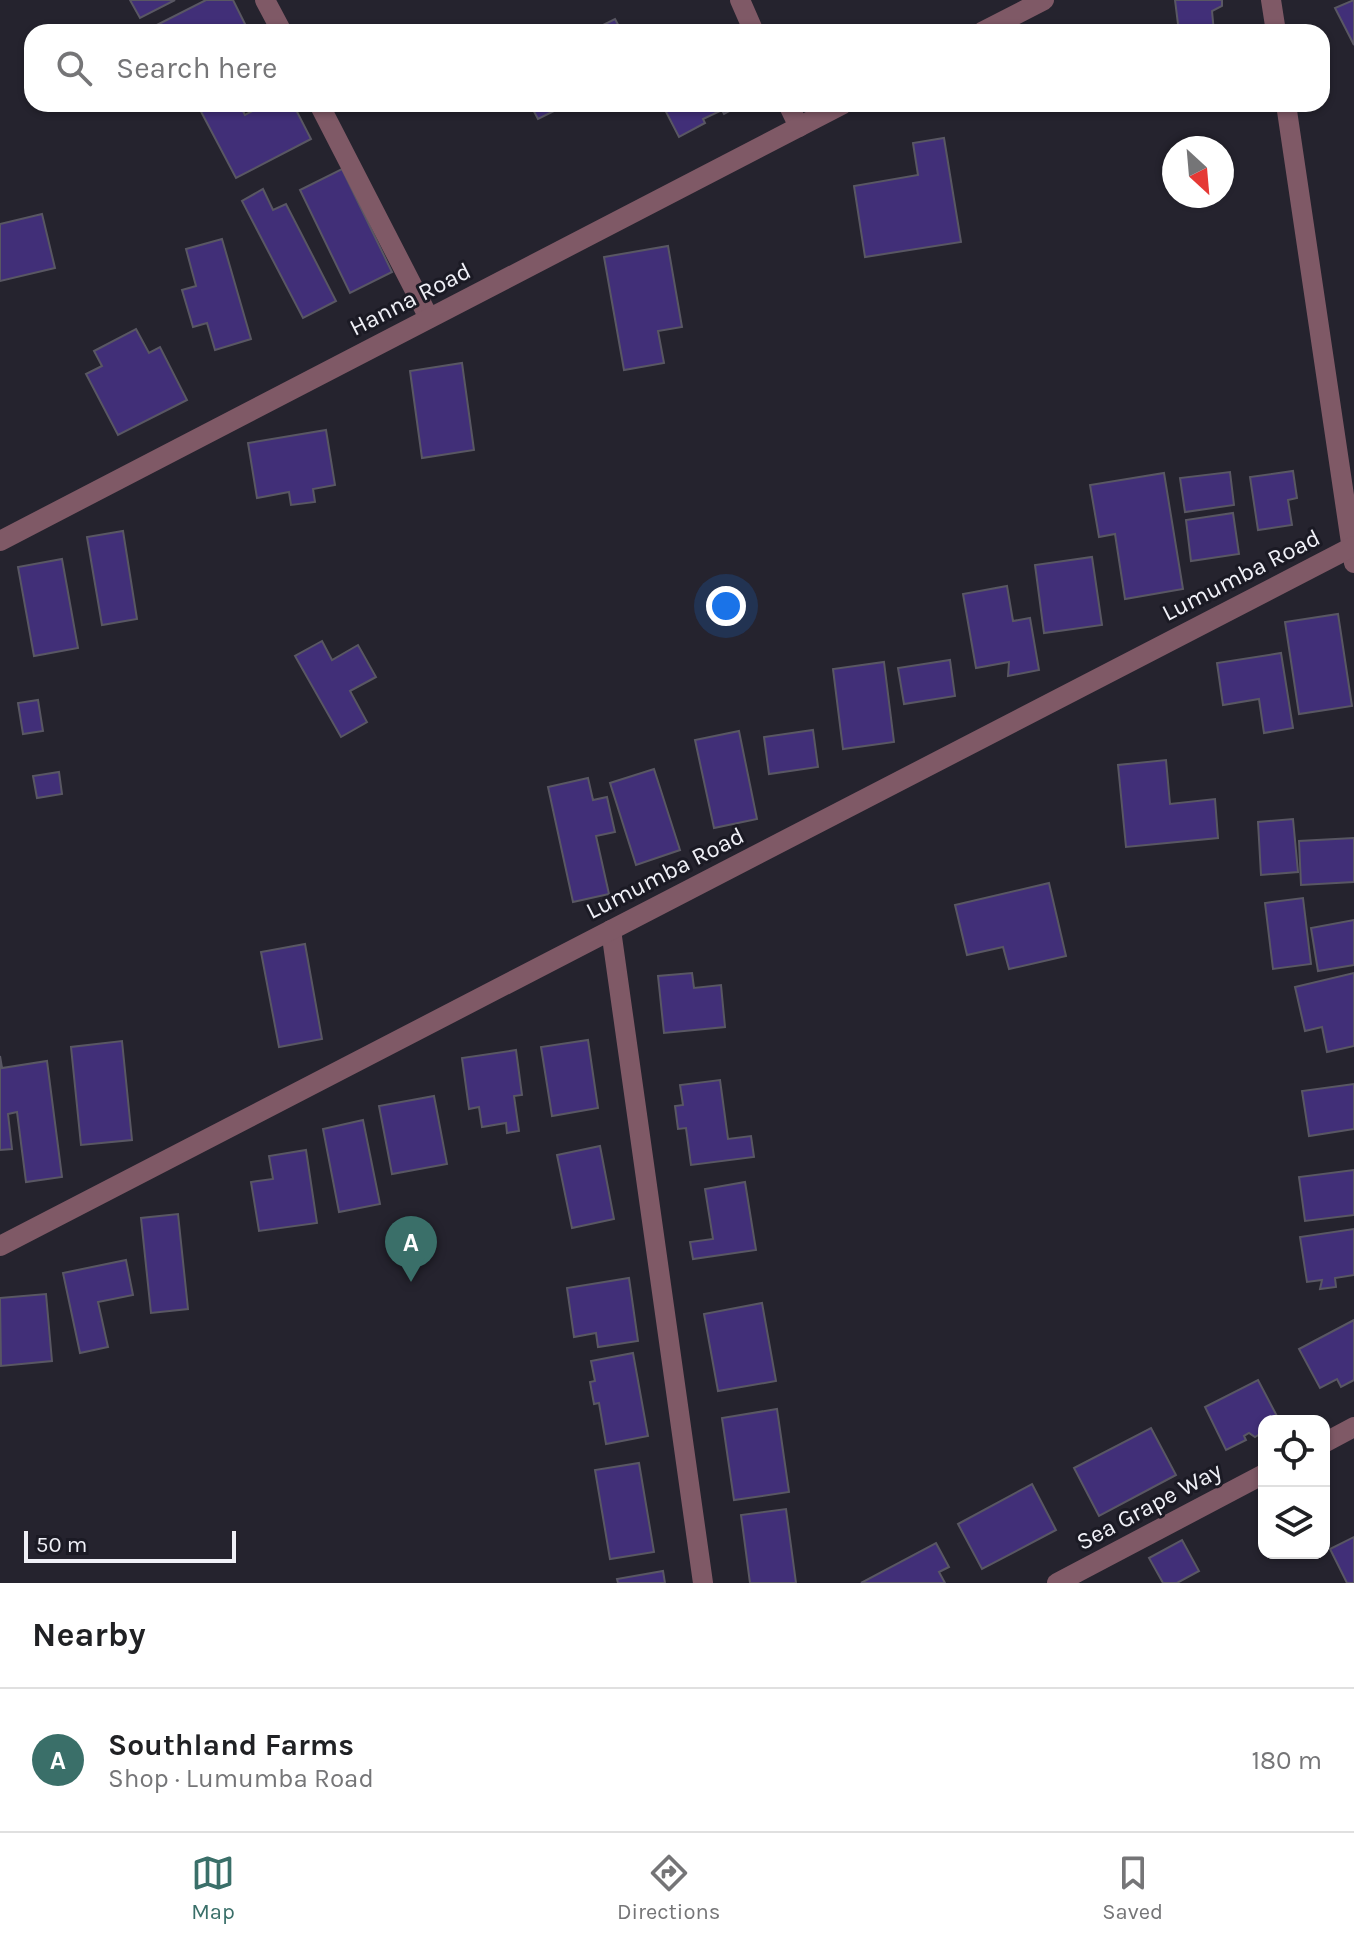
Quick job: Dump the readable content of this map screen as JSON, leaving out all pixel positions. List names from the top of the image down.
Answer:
{
  "streets": {
    "street": ["Hanna Road", "Lumumba Road", "Sea Grape Way"]
  },
  "scale_bar": "50 m",
  "north": "bottom right",
  "page": {
    "search": "Search here",
    "pins": "A",
    "scale": "50 m",
    "heading": "Nearby",
    "list": [
      {
        "mark": "A",
        "name": "Southland Farms",
        "note": "Shop · Lumumba Road",
        "value": "180 m"
      }
    ],
    "nav": ["Map", "Directions", "Saved"]
  }
}
